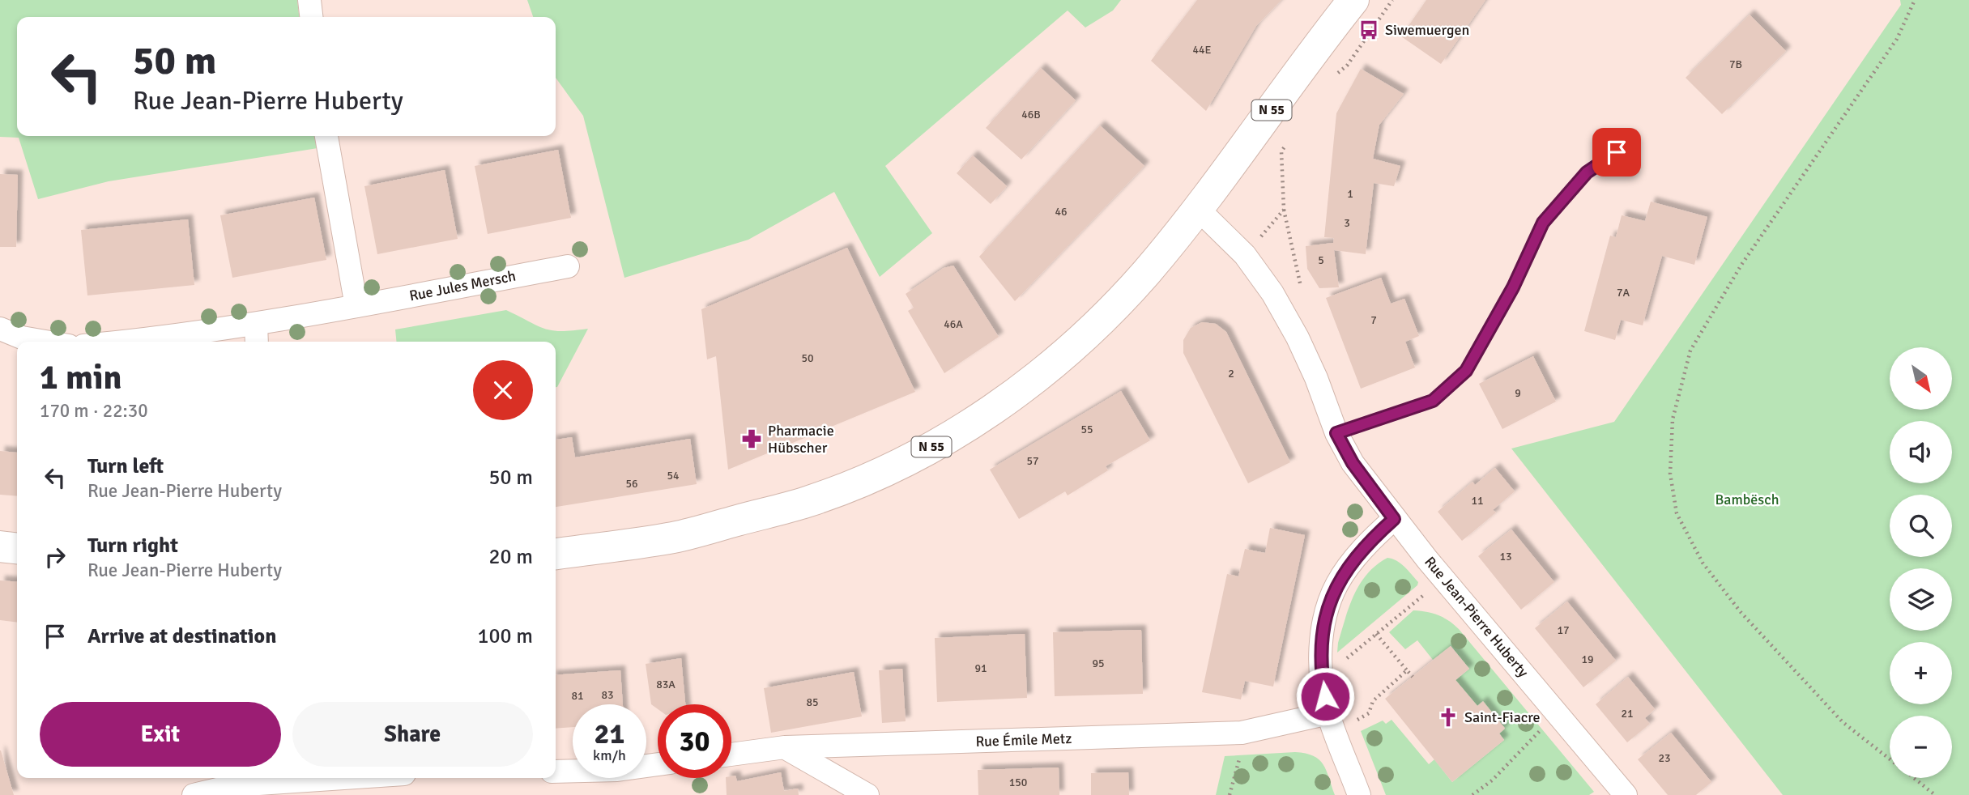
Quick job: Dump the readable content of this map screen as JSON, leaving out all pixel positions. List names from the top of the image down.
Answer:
{
  "streets": {
    "main road": ["N 55"],
    "street": ["Rue Jules Mersch", "Rue Jean-Pierre Huberty", "Rue Émile Metz"]
  },
  "crossings": [
    ["N 55", "Rue Jean-Pierre Huberty"]
  ],
  "parks": ["Bambësch"],
  "places": {
    "bus stop": ["Siwemuergen"],
    "pharmacy": ["Pharmacie Hübscher"],
    "church": ["Saint-Fiacre"]
  },
  "house_numbers": [
    "44E",
    "7B",
    "46B",
    "1",
    "46",
    "3",
    "5",
    "7A",
    "7",
    "46A",
    "50",
    "2",
    "9",
    "55",
    "57",
    "54",
    "56",
    "11",
    "13",
    "17",
    "19",
    "95",
    "91",
    "83A",
    "83",
    "81",
    "85",
    "21",
    "23",
    "150"
  ],
  "north": "bottom right",
  "page": {
    "turn": ["50 m", "Rue Jean-Pierre Huberty"],
    "heading": ["1 min", "170 m · 22:30"],
    "map_buttons": ["+", "−"],
    "list": [
      {
        "name": "Turn left",
        "note": "Rue Jean-Pierre Huberty",
        "value": "50 m"
      },
      {
        "name": "Turn right",
        "note": "Rue Jean-Pierre Huberty",
        "value": "20 m"
      },
      {
        "name": "Arrive at destination",
        "value": "100 m"
      }
    ],
    "buttons": ["Exit", "Share"],
    "speed": "21 km/h",
    "limit": "30"
  }
}
